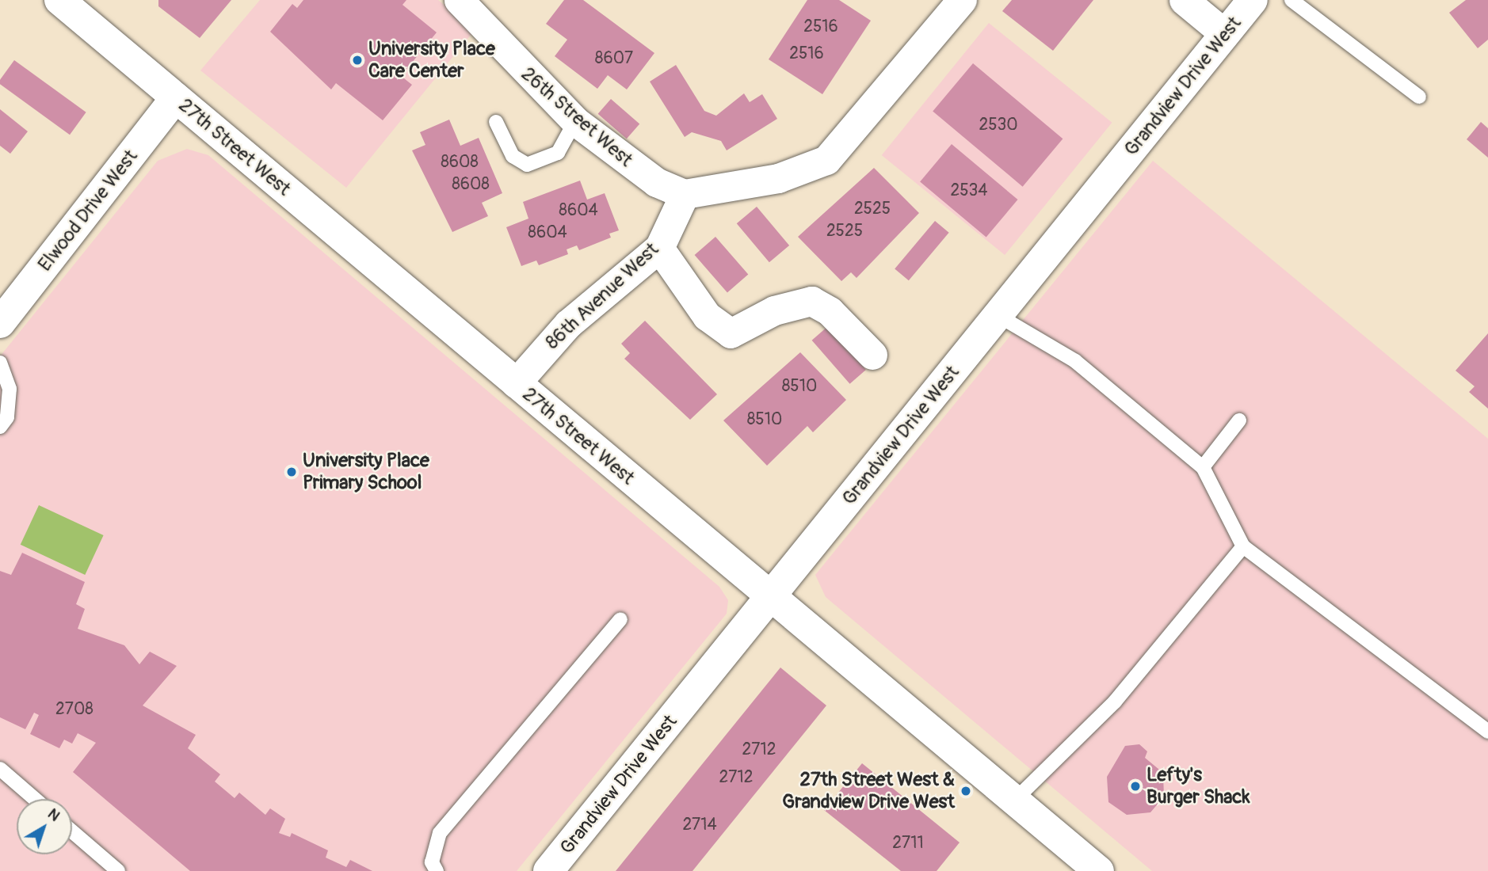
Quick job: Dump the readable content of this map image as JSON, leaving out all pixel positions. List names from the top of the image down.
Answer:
{
  "streets": {
    "street": [
      "Grandview Drive West",
      "26th Street West",
      "27th Street West",
      "Elwood Drive West",
      "86th Avenue West"
    ]
  },
  "crossings": [
    ["Grandview Drive West", "27th Street West"],
    ["26th Street West", "86th Avenue West"],
    ["27th Street West", "Elwood Drive West"],
    ["27th Street West", "86th Avenue West"]
  ],
  "places": [
    "University Place Care Center",
    "University Place Primary School",
    "Lefty's Burger Shack",
    "27th Street West & Grandview Drive West"
  ],
  "house_numbers": [
    "2516",
    "2516",
    "8607",
    "2530",
    "8608",
    "8608",
    "2534",
    "2525",
    "8604",
    "2525",
    "8604",
    "8510",
    "8510",
    "2708",
    "2712",
    "2712",
    "2714",
    "2711"
  ],
  "north": "top right"
}
